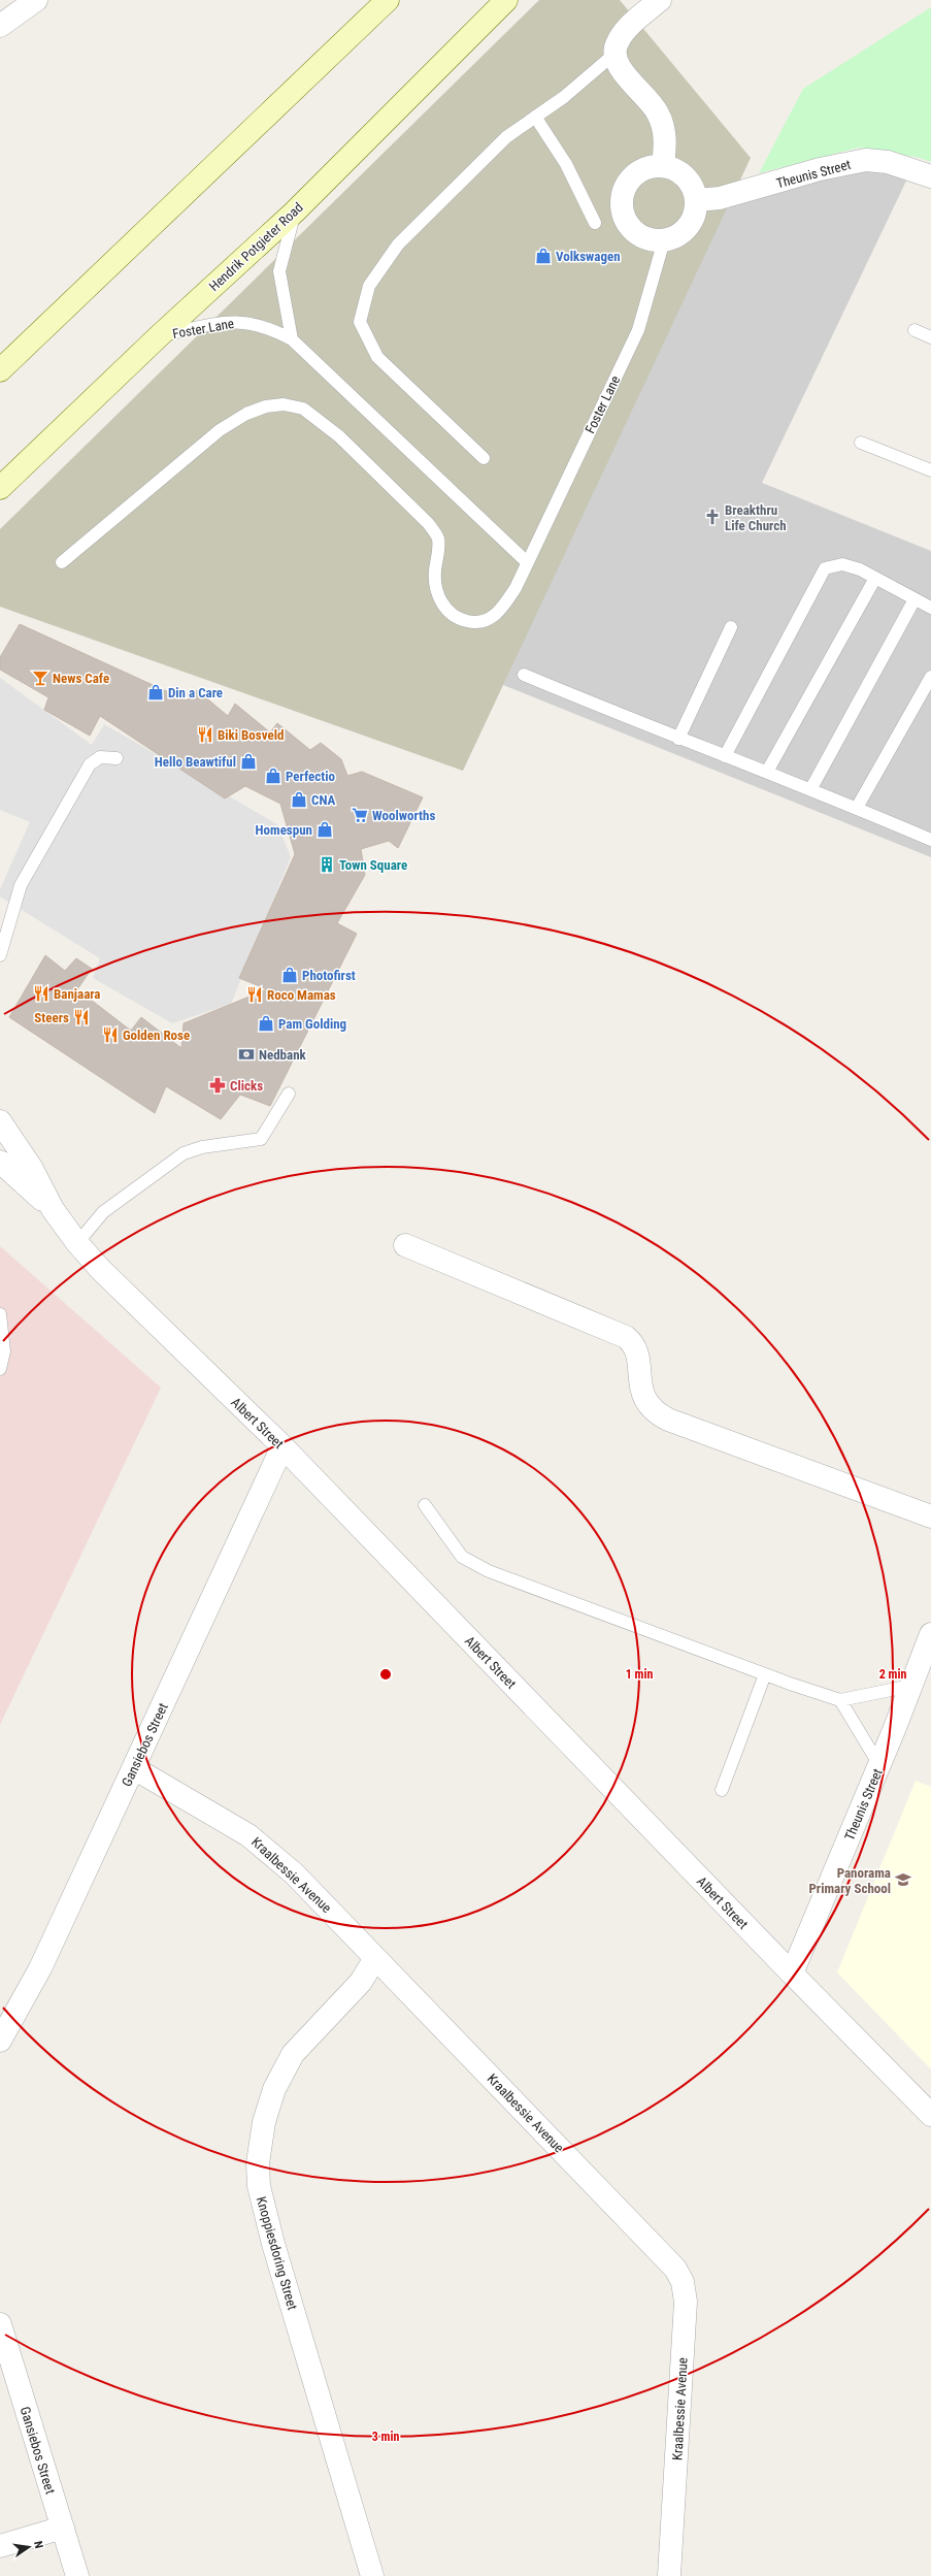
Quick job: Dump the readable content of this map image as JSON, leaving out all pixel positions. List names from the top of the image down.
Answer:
{
  "streets": {
    "main road": ["Hendrik Potgieter Road"],
    "street": [
      "Theunis Street",
      "Albert Street",
      "Gansiebos Street",
      "Kraalbessie Avenue",
      "Knoppiesdoring Street"
    ],
    "lane": ["Foster Lane"]
  },
  "crossings": [
    ["Theunis Street", "Foster Lane"],
    ["Theunis Street", "Albert Street"],
    ["Hendrik Potgieter Road", "Foster Lane"],
    ["Albert Street", "Gansiebos Street"],
    ["Gansiebos Street", "Kraalbessie Avenue"],
    ["Kraalbessie Avenue", "Knoppiesdoring Street"]
  ],
  "places": {
    "shop": [
      "Volkswagen",
      "Din a Care",
      "Hello Beawtiful",
      "Perfectio",
      "CNA",
      "Homespun",
      "Photofirst",
      "Pam Golding"
    ],
    "church": ["Breakthru Life Church"],
    "bar": ["News Cafe"],
    "restaurant": [
      "Biki Bosveld",
      "Banjaara",
      "Roco Mamas",
      "Steers",
      "Golden Rose"
    ],
    "supermarket": ["Woolworths"],
    "building": ["Town Square"],
    "bank": ["Nedbank"],
    "pharmacy": ["Clicks"],
    "school or university": ["Panorama Primary School"]
  },
  "north": "right",
  "rings": ["1 min", "2 min", "3 min"]
}
